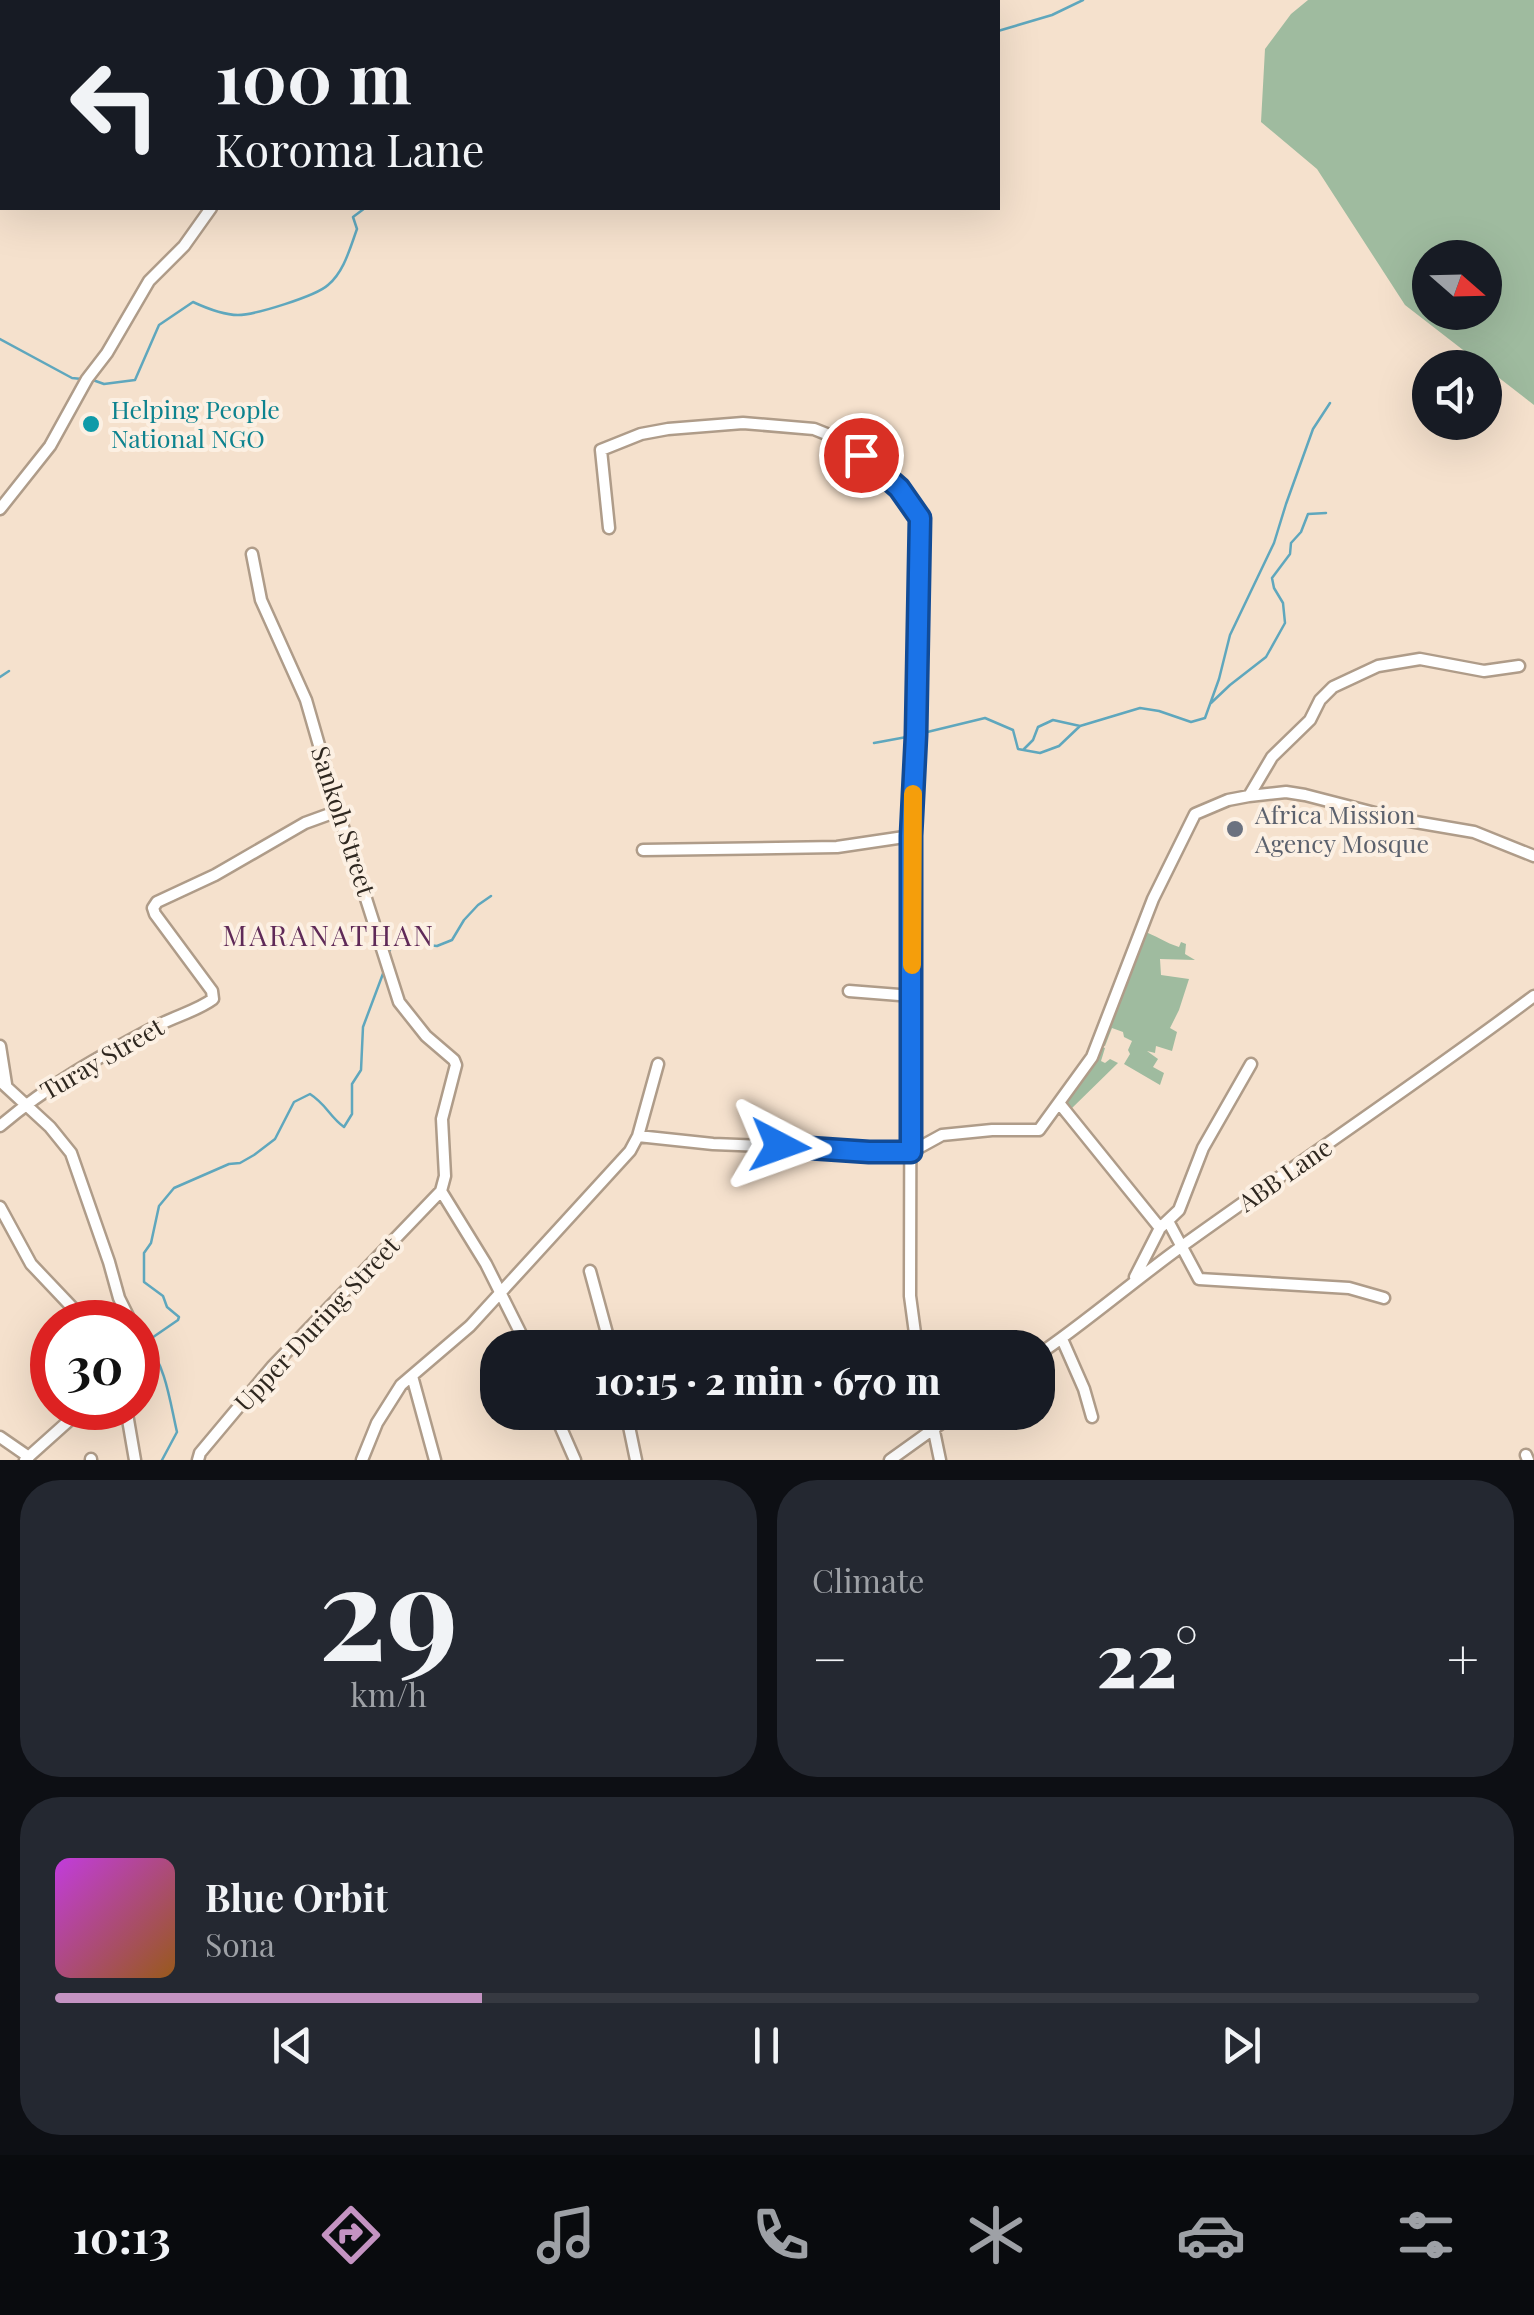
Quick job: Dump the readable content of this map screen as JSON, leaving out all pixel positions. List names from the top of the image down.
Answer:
{
  "streets": {
    "street": [
      "Sankoh Street",
      "Turay Street",
      "ABB Lane",
      "Upper During Street"
    ]
  },
  "crossings": [
    ["Sankoh Street", "Turay Street"],
    ["Sankoh Street", "Upper During Street"]
  ],
  "districts": ["MARANATHAN"],
  "places": ["Helping People National NGO", "Africa Mission Agency Mosque"],
  "north": "right",
  "page": {
    "turn": ["100 m", "Koroma Lane"],
    "limit": "30",
    "trip": "10:15 · 2 min · 670 m",
    "tile": [
      ["29", "km/h"],
      "Climate"
    ],
    "heat": ["−", "22°", "+"],
    "song": ["Blue Orbit", "Sona"],
    "tabs": "10:13"
  }
}
